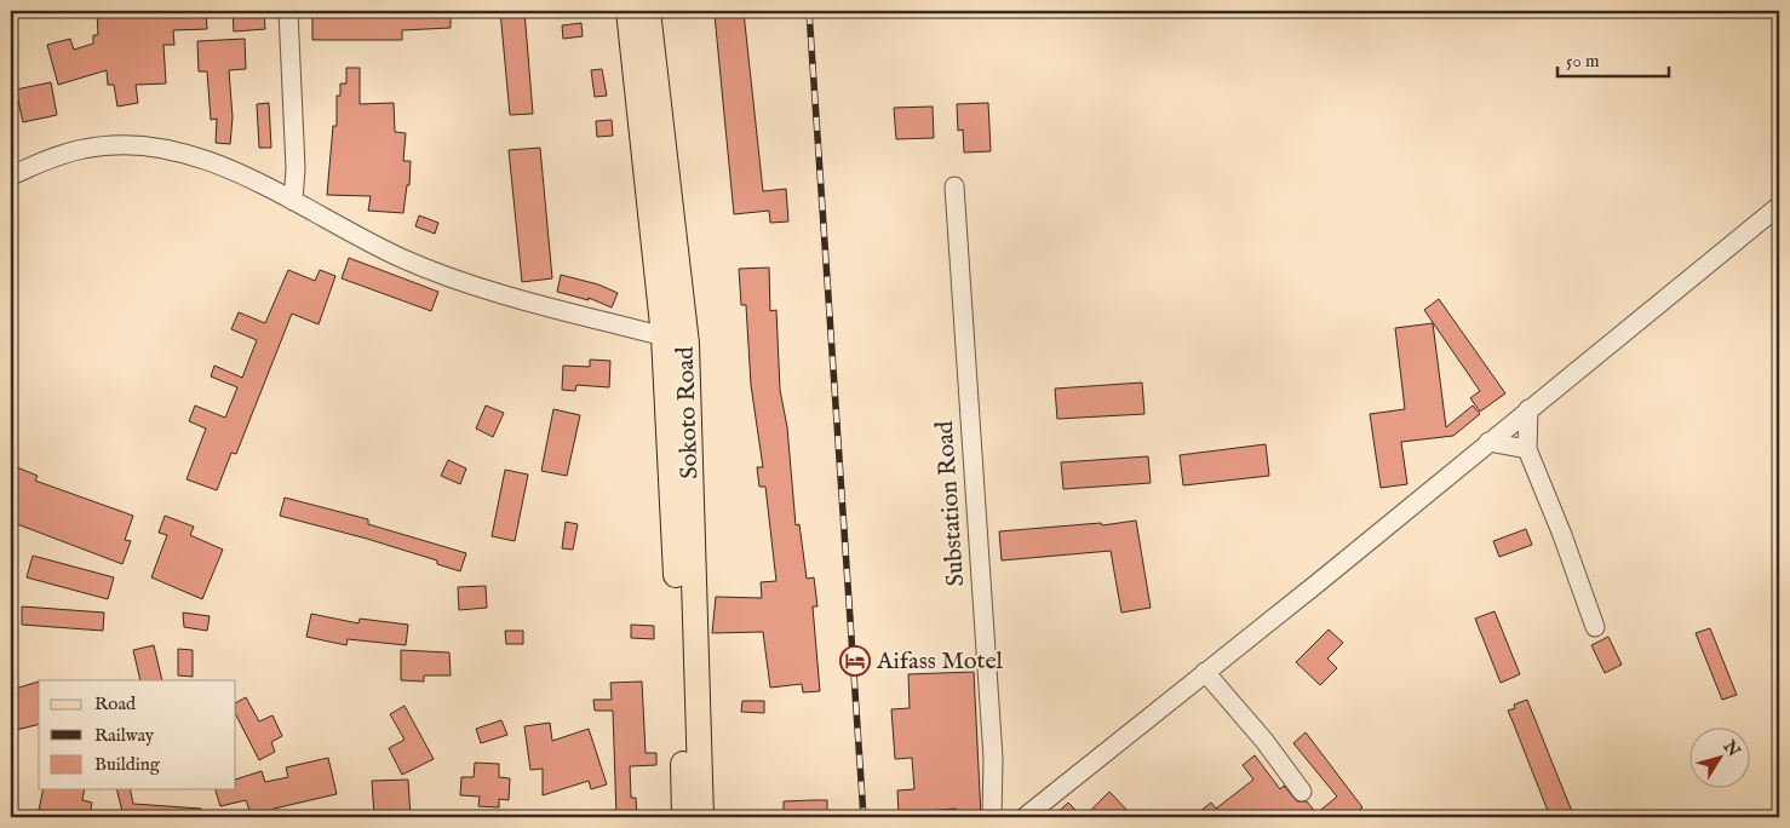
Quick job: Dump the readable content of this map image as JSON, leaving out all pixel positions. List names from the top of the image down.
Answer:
{
  "streets": {
    "main road": ["Sokoto Road"],
    "street": ["Substation Road"]
  },
  "places": {
    "hotel": ["Aifass Motel"]
  },
  "legend": ["Road", "Railway", "Building"],
  "scale_bar": "50 m",
  "north": "top right"
}
